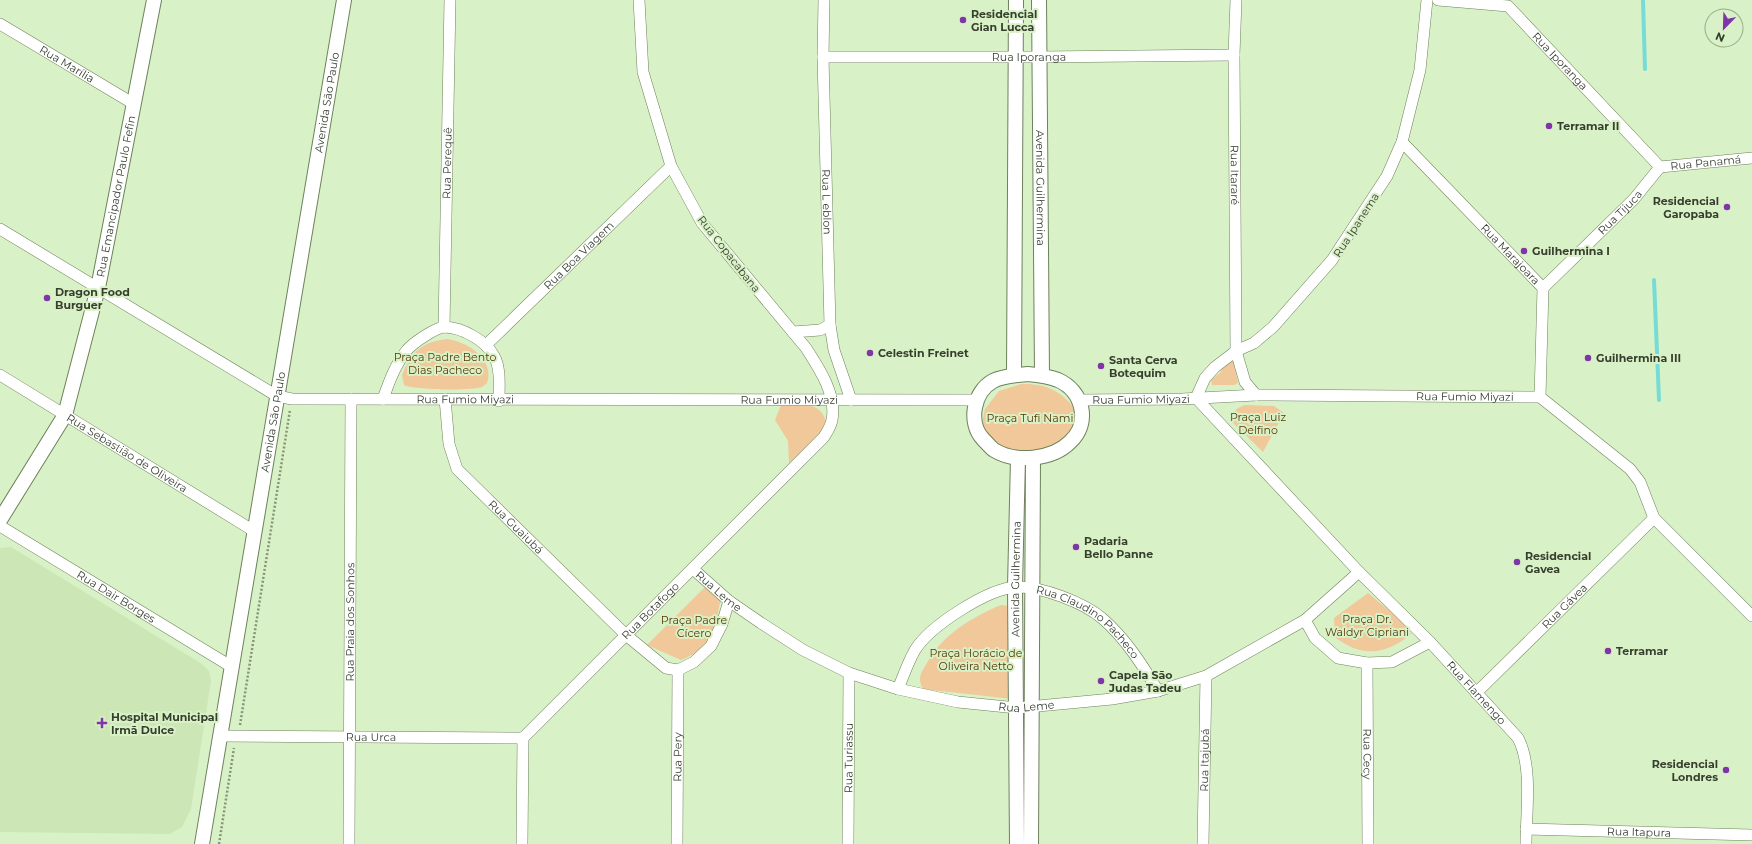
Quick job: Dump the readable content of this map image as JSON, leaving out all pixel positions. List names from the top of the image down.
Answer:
{
  "streets": {
    "street": [
      "Rua Iporanga",
      "Rua Marília",
      "Avenida São Paulo",
      "Rua Perequê",
      "Rua Panamá",
      "Rua Itararé",
      "Avenida Guilhermina",
      "Rua Emancipador Paulo Fefin",
      "Rua L eblon",
      "Rua Tijuca",
      "Rua Ipanema",
      "Rua Copacabana",
      "Rua Marajoara",
      "Rua Boa Viagem",
      "Rua Fumio Miyazi",
      "Rua Sebastião de Oliveira",
      "Rua Guaiubá",
      "Rua Leme",
      "Rua Dair Borges",
      "Rua Gávea",
      "Rua Botafogo",
      "Rua Praia dos Sonhos",
      "Rua Claudino Pacheco",
      "Rua Flamengo",
      "Rua Urca",
      "Rua Cecy",
      "Rua Pery",
      "Rua Turiassu",
      "Rua Itajubá",
      "Rua Itapura"
    ]
  },
  "crossings": [
    ["Rua Iporanga", "Rua Panamá"],
    ["Rua Iporanga", "Rua Itararé"],
    ["Rua Iporanga", "Avenida Guilhermina"],
    ["Rua Iporanga", "Rua L eblon"],
    ["Rua Iporanga", "Rua Tijuca"],
    ["Rua Marília", "Rua Emancipador Paulo Fefin"],
    ["Avenida São Paulo", "Rua Fumio Miyazi"],
    ["Avenida São Paulo", "Rua Sebastião de Oliveira"],
    ["Avenida São Paulo", "Rua Dair Borges"],
    ["Avenida São Paulo", "Rua Urca"],
    ["Rua Panamá", "Rua Tijuca"],
    ["Rua Itararé", "Rua Ipanema"],
    ["Rua Itararé", "Rua Fumio Miyazi"],
    ["Avenida Guilhermina", "Rua Fumio Miyazi"],
    ["Avenida Guilhermina", "Rua Leme"],
    ["Avenida Guilhermina", "Rua Claudino Pacheco"],
    ["Rua Emancipador Paulo Fefin", "Rua Fumio Miyazi"],
    ["Rua Emancipador Paulo Fefin", "Rua Sebastião de Oliveira"],
    ["Rua L eblon", "Rua Fumio Miyazi"],
    ["Rua Tijuca", "Rua Marajoara"],
    ["Rua Ipanema", "Rua Marajoara"],
    ["Rua Ipanema", "Rua Fumio Miyazi"],
    ["Rua Copacabana", "Rua Boa Viagem"],
    ["Rua Copacabana", "Rua Fumio Miyazi"],
    ["Rua Copacabana", "Rua Botafogo"],
    ["Rua Marajoara", "Rua Fumio Miyazi"],
    ["Rua Fumio Miyazi", "Rua Guaiubá"],
    ["Rua Fumio Miyazi", "Rua Botafogo"],
    ["Rua Fumio Miyazi", "Rua Praia dos Sonhos"],
    ["Rua Guaiubá", "Rua Botafogo"],
    ["Rua Leme", "Rua Botafogo"],
    ["Rua Leme", "Rua Claudino Pacheco"],
    ["Rua Leme", "Rua Flamengo"],
    ["Rua Leme", "Rua Turiassu"],
    ["Rua Leme", "Rua Itajubá"],
    ["Rua Gávea", "Rua Flamengo"],
    ["Rua Botafogo", "Rua Urca"],
    ["Rua Praia dos Sonhos", "Rua Urca"],
    ["Rua Flamengo", "Rua Itapura"]
  ],
  "parks": [
    "Praça Padre Bento Dias Pacheco",
    "Praça Luiz Delfino",
    "Praça Tufi Nami",
    "Praça Dr. Waldyr Cipriani",
    "Praça Padre Cícero",
    "Praça Horácio de Oliveira Netto"
  ],
  "places": {
    "other": [
      "Residencial Gian Lucca",
      "Terramar II",
      "Residencial Garopaba",
      "Guilhermina I",
      "Dragon Food Burguer",
      "Celestin Freinet",
      "Guilhermina III",
      "Santa Cerva Botequim",
      "Padaria Bello Panne",
      "Residencial Gavea",
      "Terramar",
      "Capela São Judas Tadeu",
      "Residencial Londres"
    ],
    "health": ["Hospital Municipal Irmã Dulce"]
  },
  "north": "bottom left"
}
